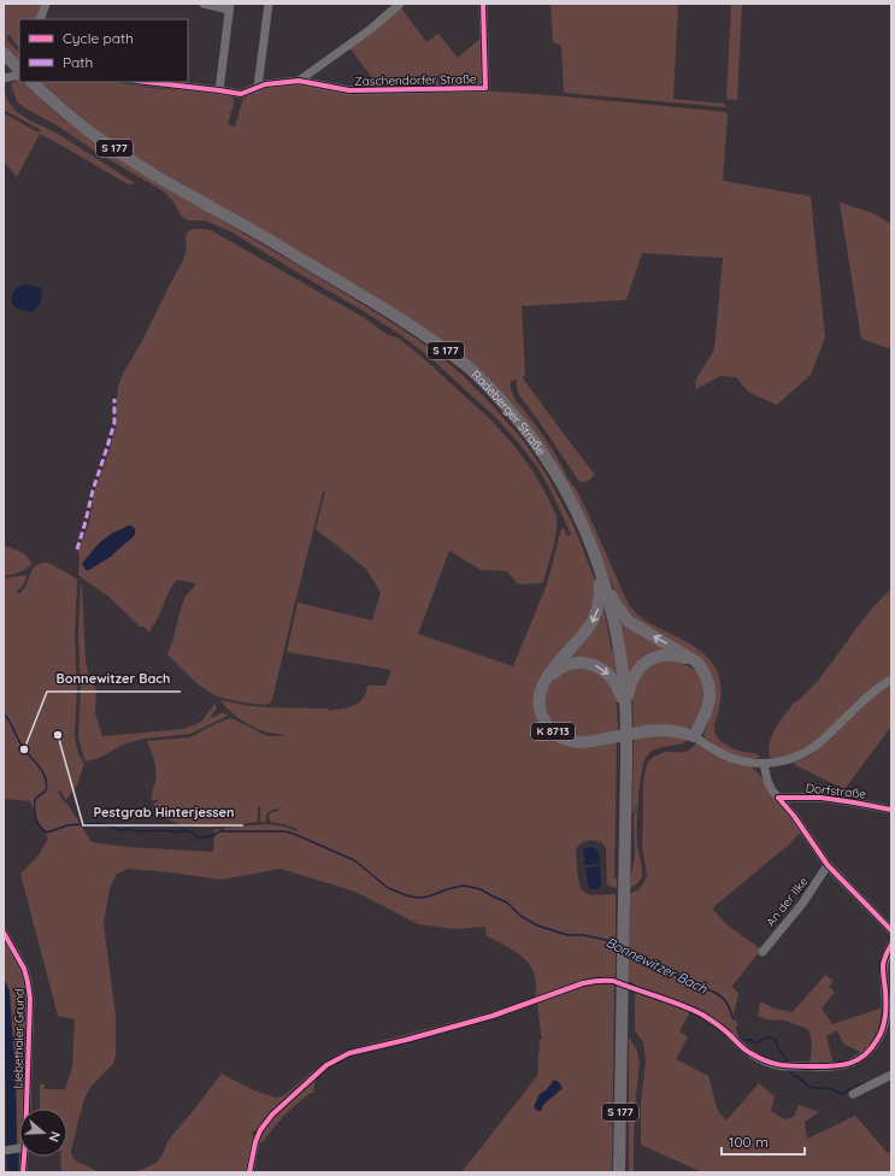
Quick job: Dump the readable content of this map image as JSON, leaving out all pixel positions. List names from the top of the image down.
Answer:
{
  "streets": {
    "highway": ["S 177", "Radeberger Straße", "K 8713"],
    "street": [
      "Zaschendorfer Straße",
      "Dorfstraße",
      "An der Ilke",
      "Liebethaler Grund"
    ]
  },
  "crossings": [
    ["S 177", "Radeberger Straße"]
  ],
  "water": ["Bonnewitzer Bach"],
  "places": ["Pestgrab Hinterjessen", "Bonnewitzer Bach"],
  "legend": ["Cycle path", "Path"],
  "scale_bar": "100 m",
  "north": "right"
}
